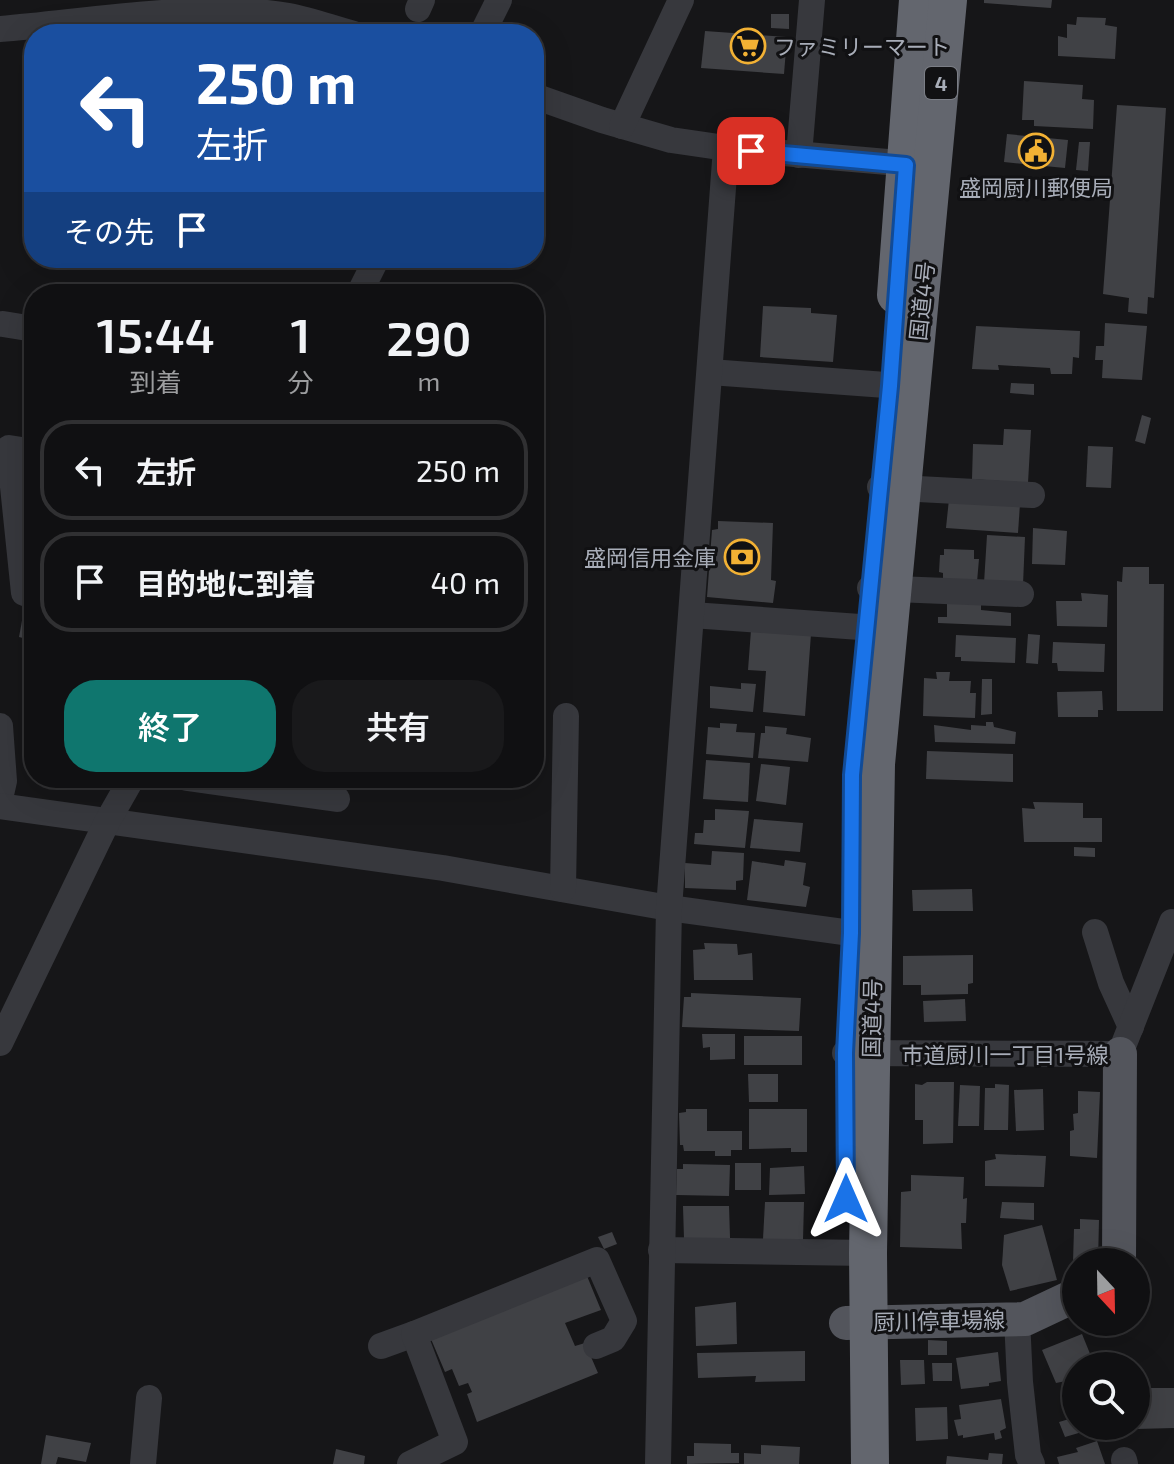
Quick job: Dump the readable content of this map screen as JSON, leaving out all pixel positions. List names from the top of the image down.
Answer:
{
  "streets": {
    "highway": ["4", "国道4号"],
    "main road": ["厨川停車場線"],
    "street": ["市道厨川一丁目1号線"]
  },
  "crossings": [
    ["国道4号", "市道厨川一丁目1号線"],
    ["国道4号", "厨川停車場線"]
  ],
  "places": {
    "supermarket": ["ファミリーマート"],
    "public building": ["盛岡厨川郵便局"],
    "bank": ["盛岡信用金庫"]
  },
  "north": "bottom",
  "page": {
    "turn": ["250 m", "左折"],
    "then": "その先",
    "eta": [
      "15:44",
      "到着",
      "1",
      "分",
      "290",
      "m"
    ],
    "list": [
      {
        "name": "左折",
        "value": "250 m"
      },
      {
        "name": "目的地に到着",
        "value": "40 m"
      }
    ],
    "buttons": ["終了", "共有"]
  }
}
